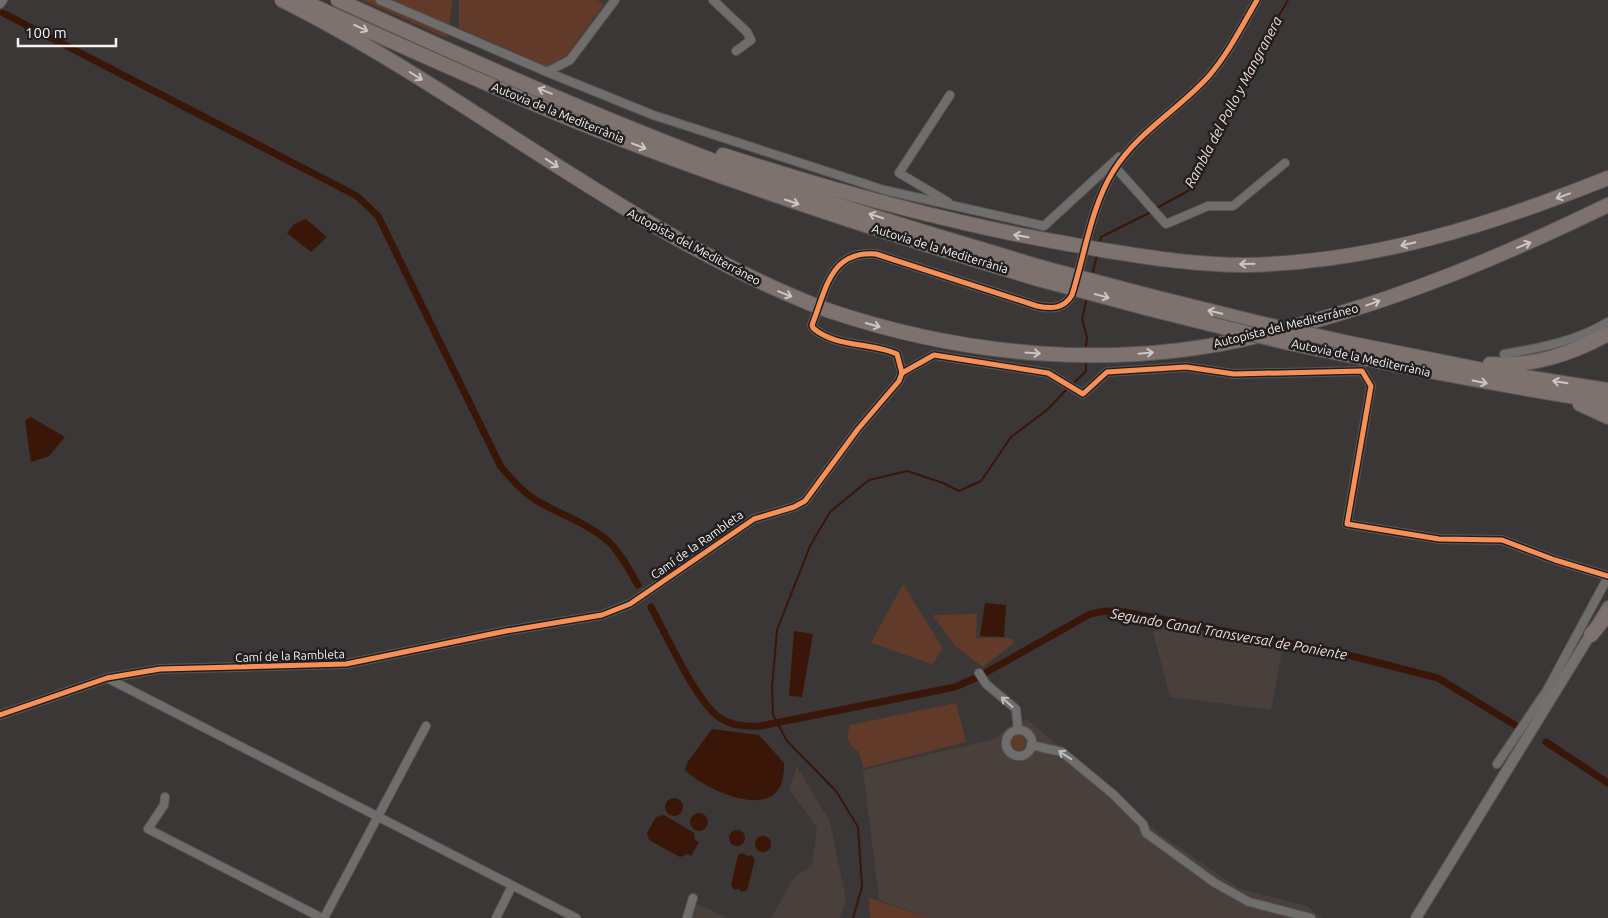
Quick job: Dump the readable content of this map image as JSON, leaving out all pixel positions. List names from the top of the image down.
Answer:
{
  "streets": {
    "highway": ["Autovia de la Mediterrània", "Autopista del Mediterráneo"],
    "street": ["Camí de la Rambleta"]
  },
  "water": ["Rambla del Pollo y Mangranera", "Segundo Canal Transversal de Poniente"],
  "scale_bar": "100 m"
}
